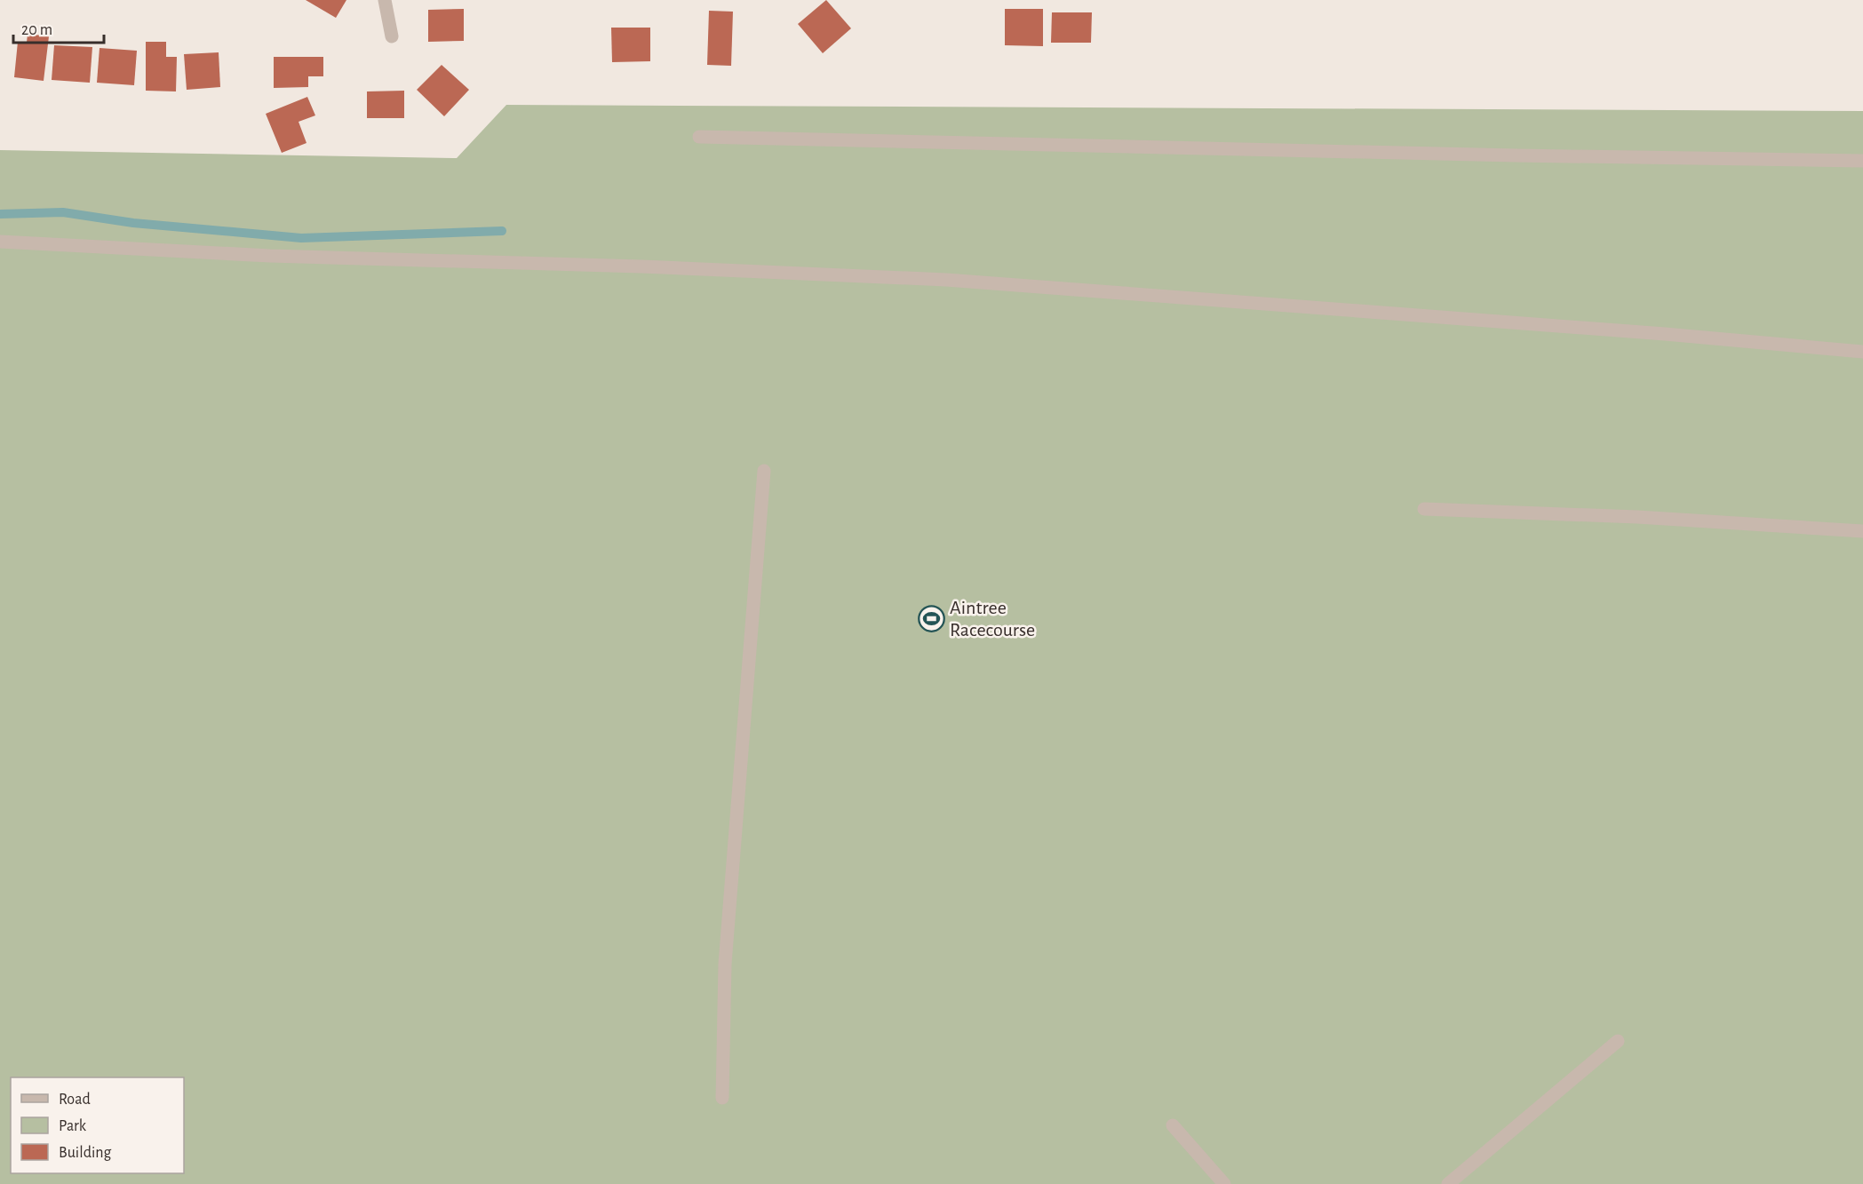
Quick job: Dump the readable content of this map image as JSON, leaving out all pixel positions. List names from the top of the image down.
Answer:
{
  "places": {
    "sports": ["Aintree Racecourse"]
  },
  "legend": ["Road", "Park", "Building"],
  "scale_bar": "20 m"
}
